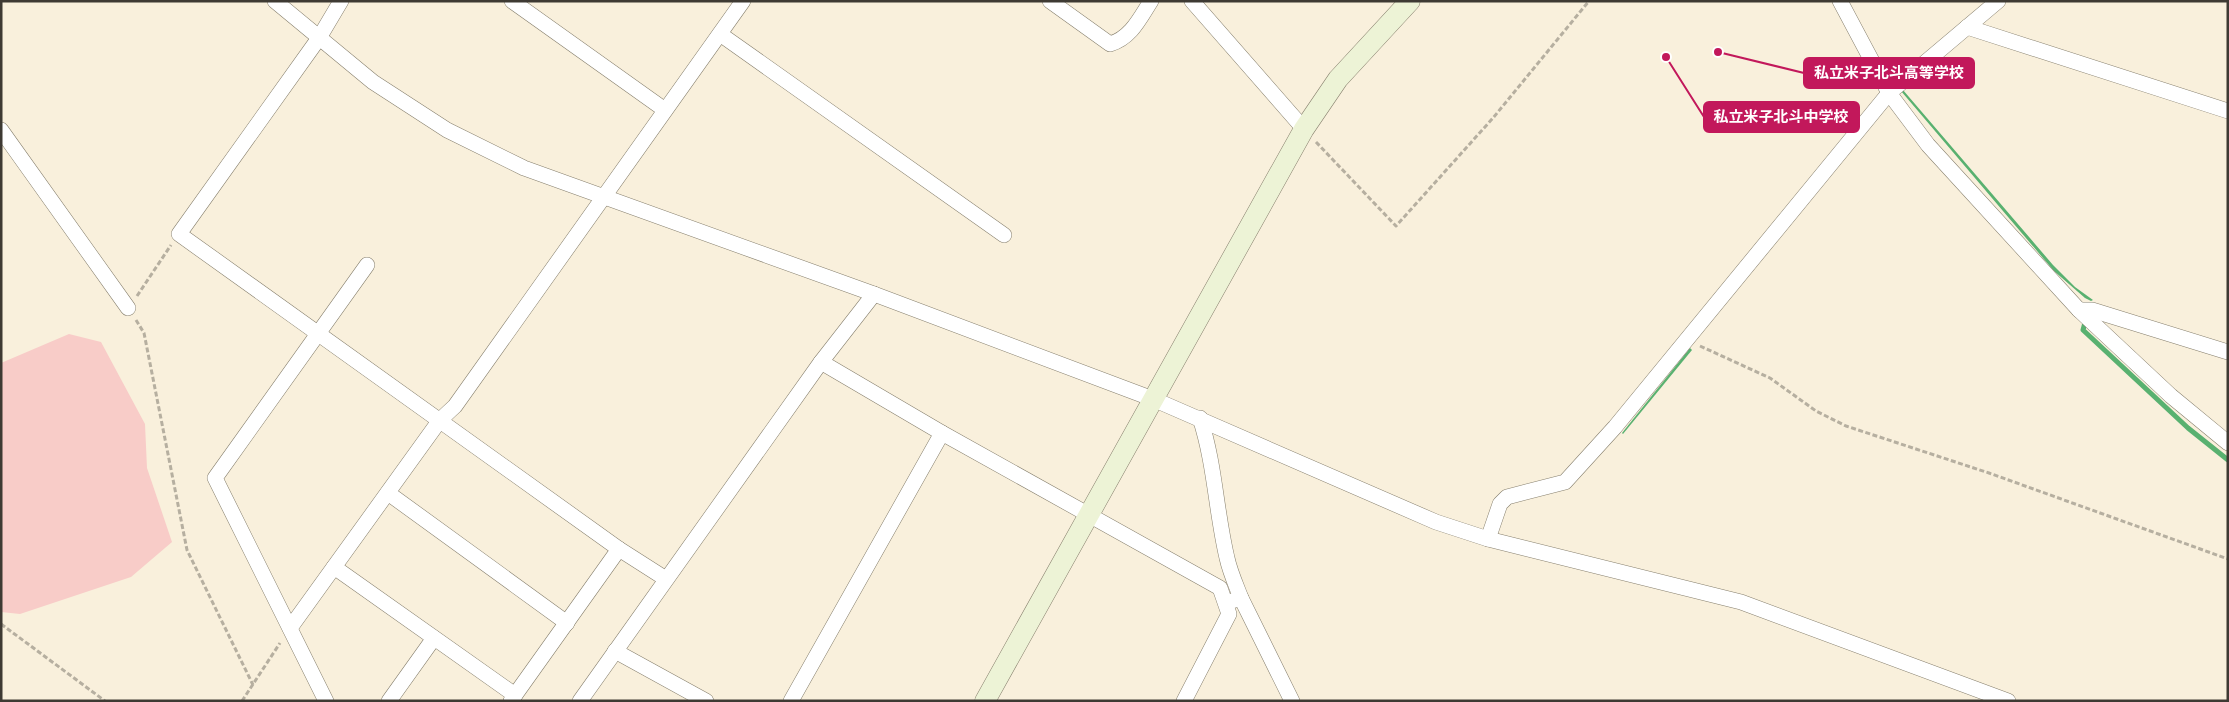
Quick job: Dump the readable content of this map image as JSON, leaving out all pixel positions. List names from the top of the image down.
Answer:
{
  "places": ["私立米子北斗高等学校", "私立米子北斗中学校"]
}
